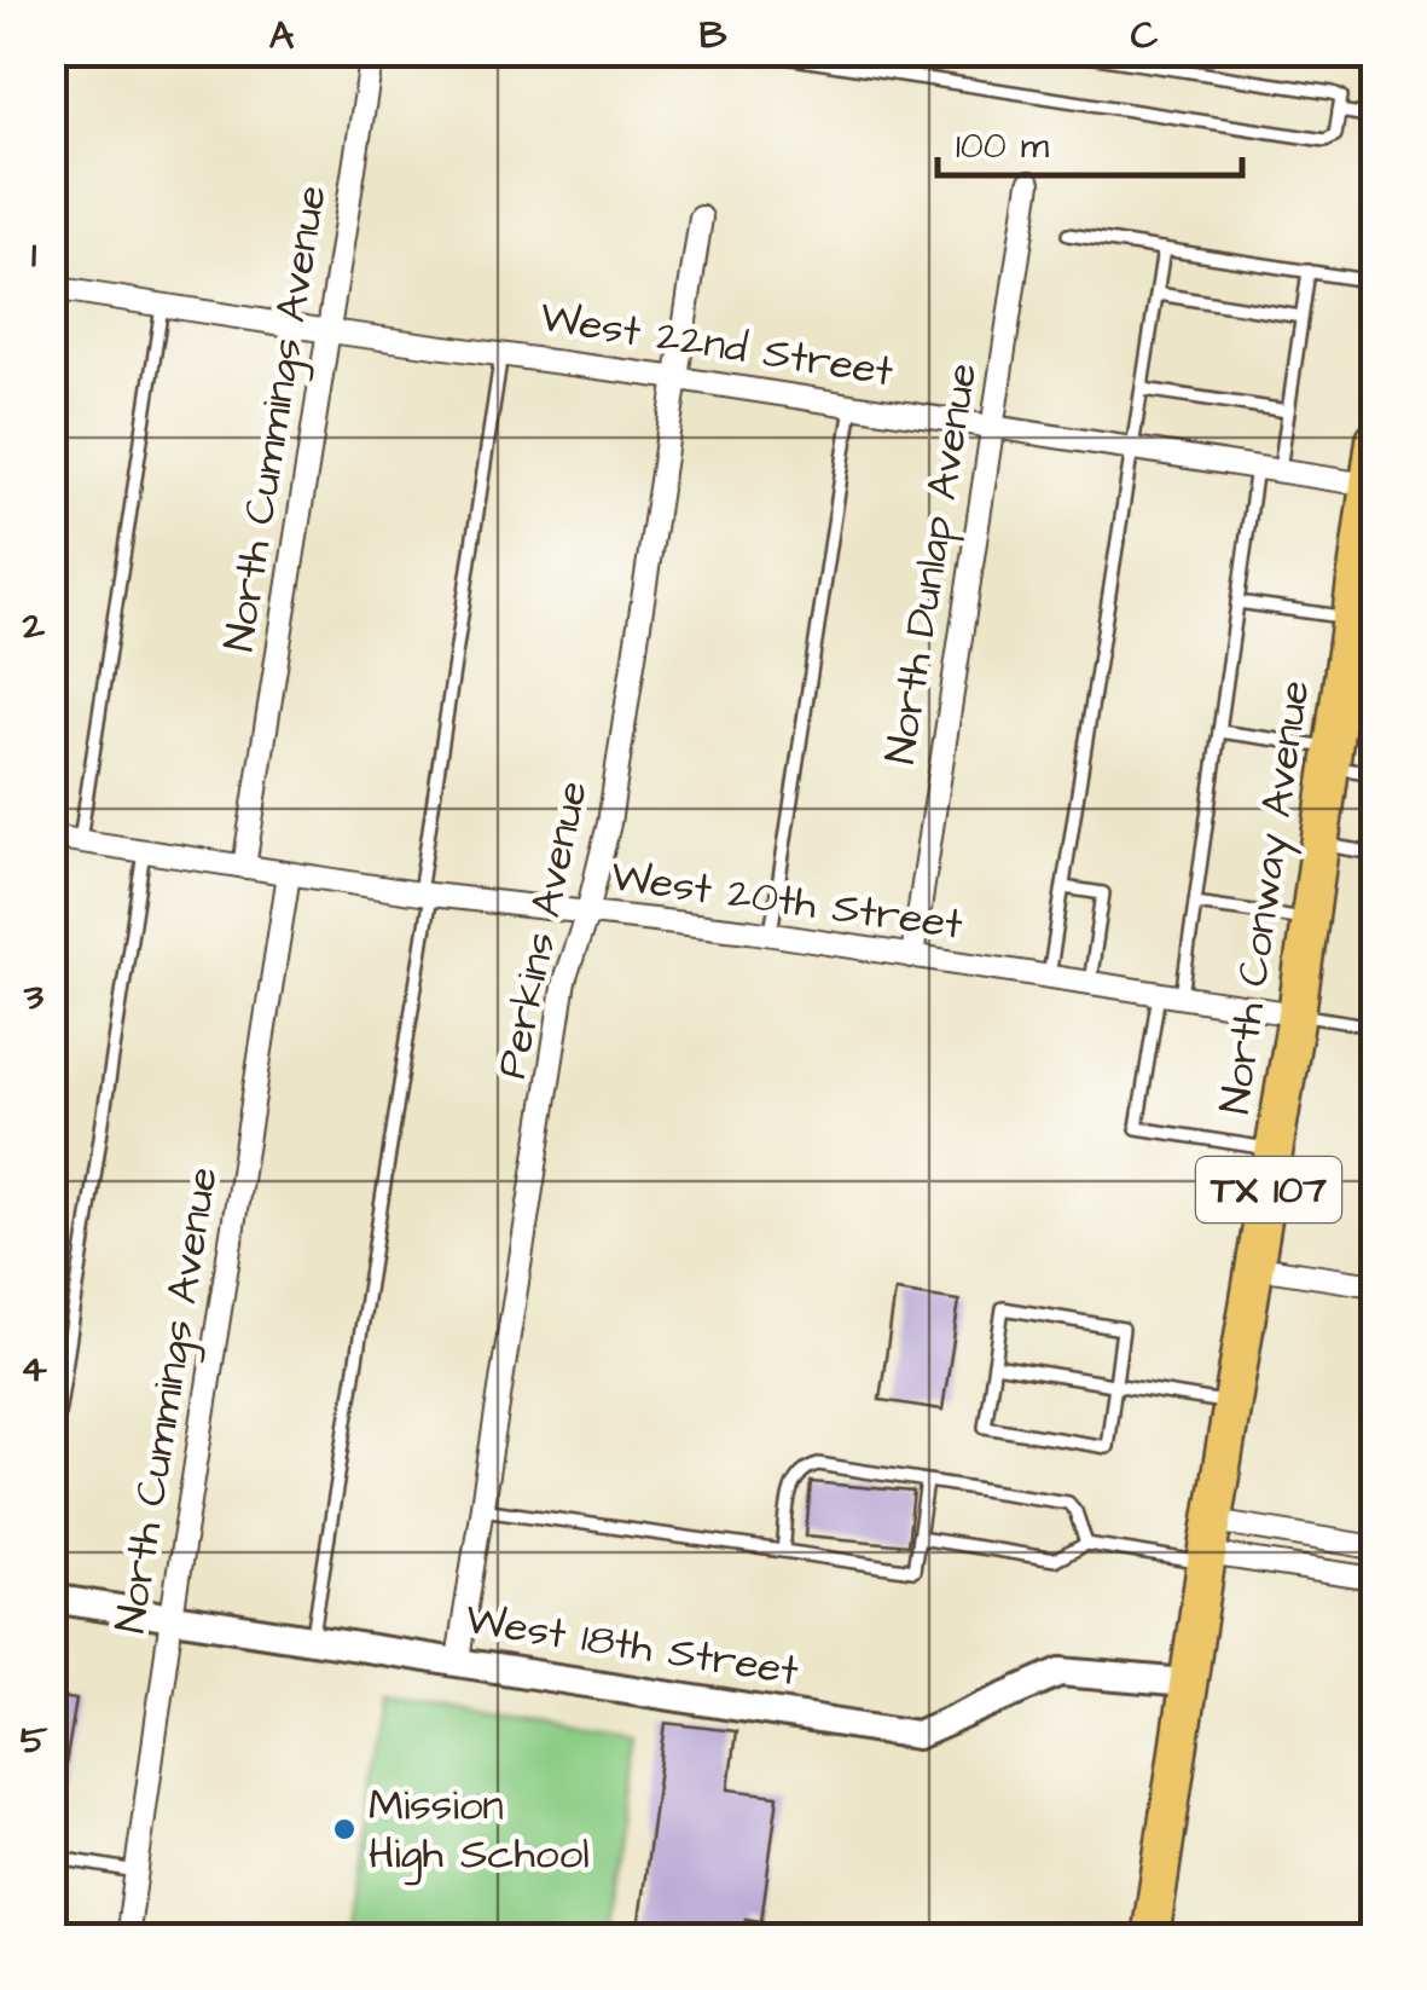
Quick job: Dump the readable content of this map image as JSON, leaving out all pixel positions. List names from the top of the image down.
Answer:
{
  "streets": {
    "main road": ["North Conway Avenue", "TX 107"],
    "street": [
      "West 22nd Street",
      "North Cummings Avenue",
      "North Dunlap Avenue",
      "West 20th Street",
      "Perkins Avenue",
      "West 18th Street"
    ]
  },
  "crossings": [
    ["West 22nd Street", "North Cummings Avenue"],
    ["West 22nd Street", "North Dunlap Avenue"],
    ["West 22nd Street", "North Conway Avenue"],
    ["West 22nd Street", "Perkins Avenue"],
    ["North Cummings Avenue", "West 20th Street"],
    ["North Cummings Avenue", "West 18th Street"],
    ["North Dunlap Avenue", "West 20th Street"],
    ["North Conway Avenue", "West 20th Street"],
    ["North Conway Avenue", "West 18th Street"],
    ["West 20th Street", "Perkins Avenue"],
    ["Perkins Avenue", "West 18th Street"]
  ],
  "places": ["Mission High School"],
  "scale_bar": "100 m",
  "grid": {
    "columns": ["A", "B", "C"],
    "rows": [
      "1",
      "2",
      "3",
      "4",
      "5"
    ]
  }
}
